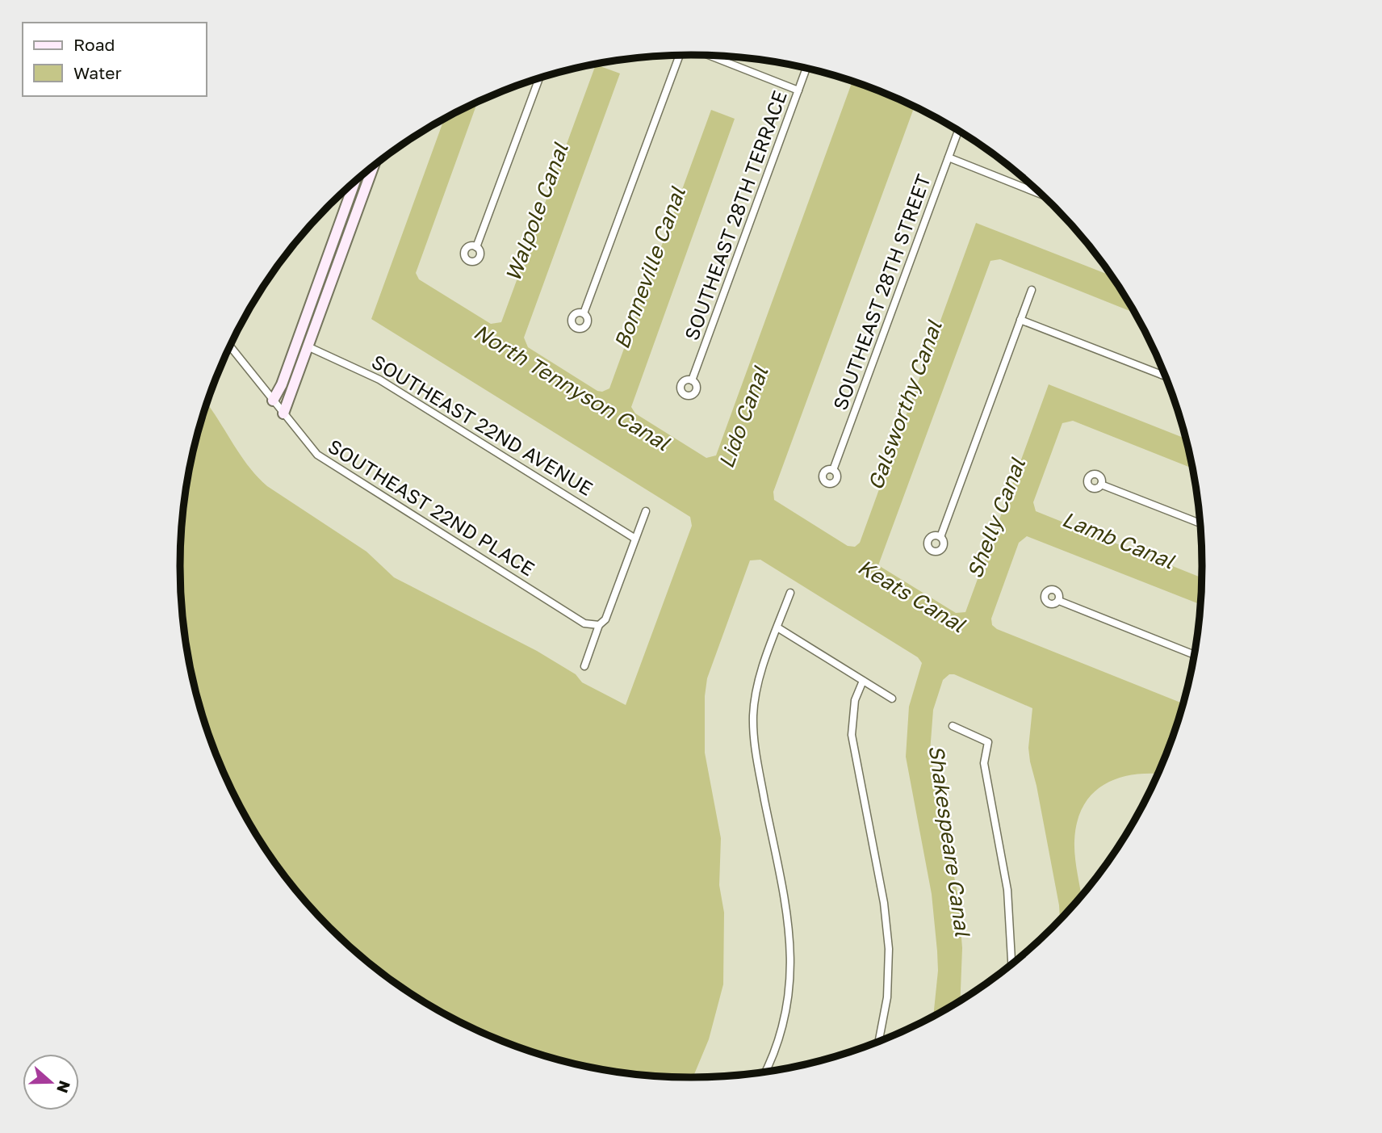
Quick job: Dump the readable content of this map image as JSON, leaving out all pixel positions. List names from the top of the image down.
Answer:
{
  "streets": {
    "street": [
      "SOUTHEAST 28TH TERRACE",
      "SOUTHEAST 28TH STREET",
      "SOUTHEAST 22ND AVENUE",
      "SOUTHEAST 22ND PLACE"
    ]
  },
  "water": [
    "Walpole Canal",
    "Bonneville Canal",
    "North Tennyson Canal",
    "Galsworthy Canal",
    "Lido Canal",
    "Shelly Canal",
    "Lamb Canal",
    "Keats Canal",
    "Shakespeare Canal"
  ],
  "legend": ["Road", "Water"],
  "north": "right"
}
